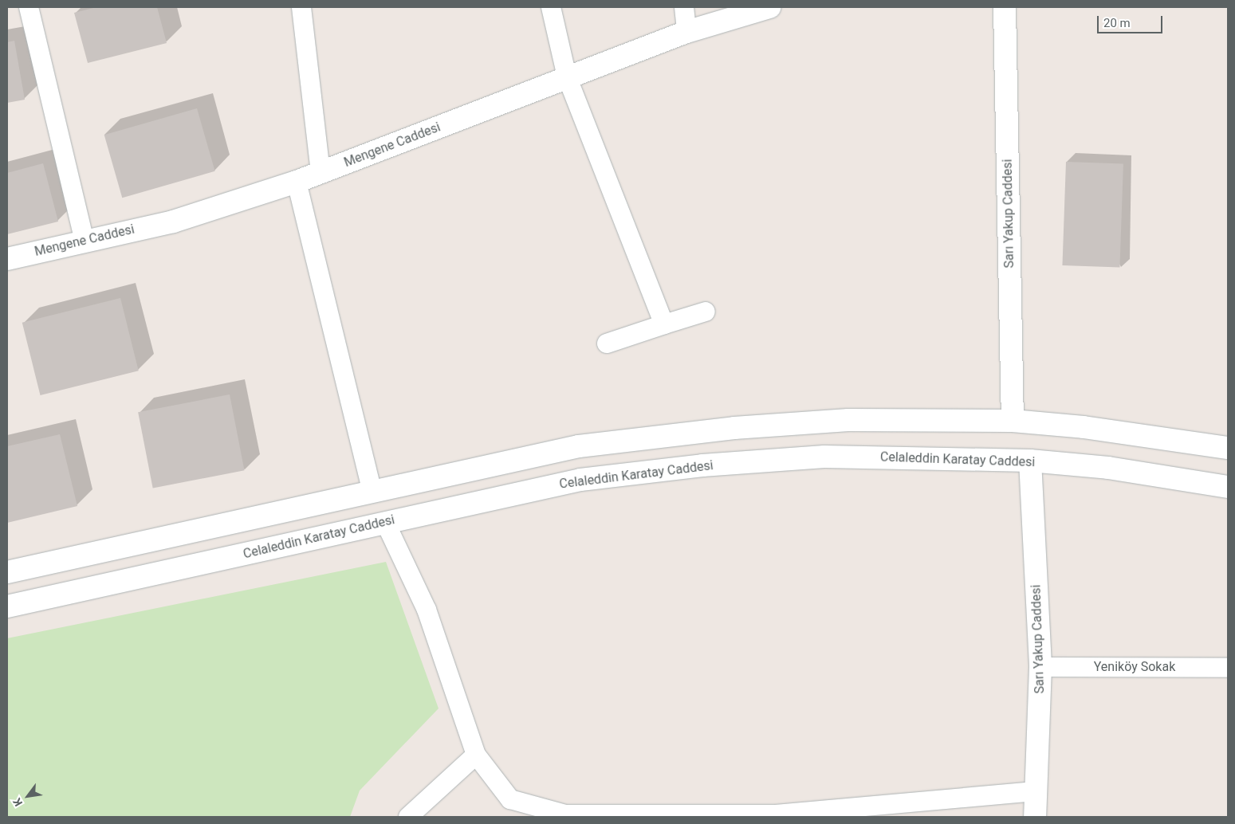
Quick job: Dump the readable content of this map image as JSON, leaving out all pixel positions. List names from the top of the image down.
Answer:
{
  "streets": {
    "main road": ["Mengene Caddesi", "Sarı Yakup Caddesi", "Celaleddin Karatay Caddesi"],
    "street": ["Yeniköy Sokak"]
  },
  "crossings": [
    ["Sarı Yakup Caddesi", "Celaleddin Karatay Caddesi"],
    ["Sarı Yakup Caddesi", "Yeniköy Sokak"]
  ],
  "scale_bar": "20 m",
  "north": "bottom left"
}
